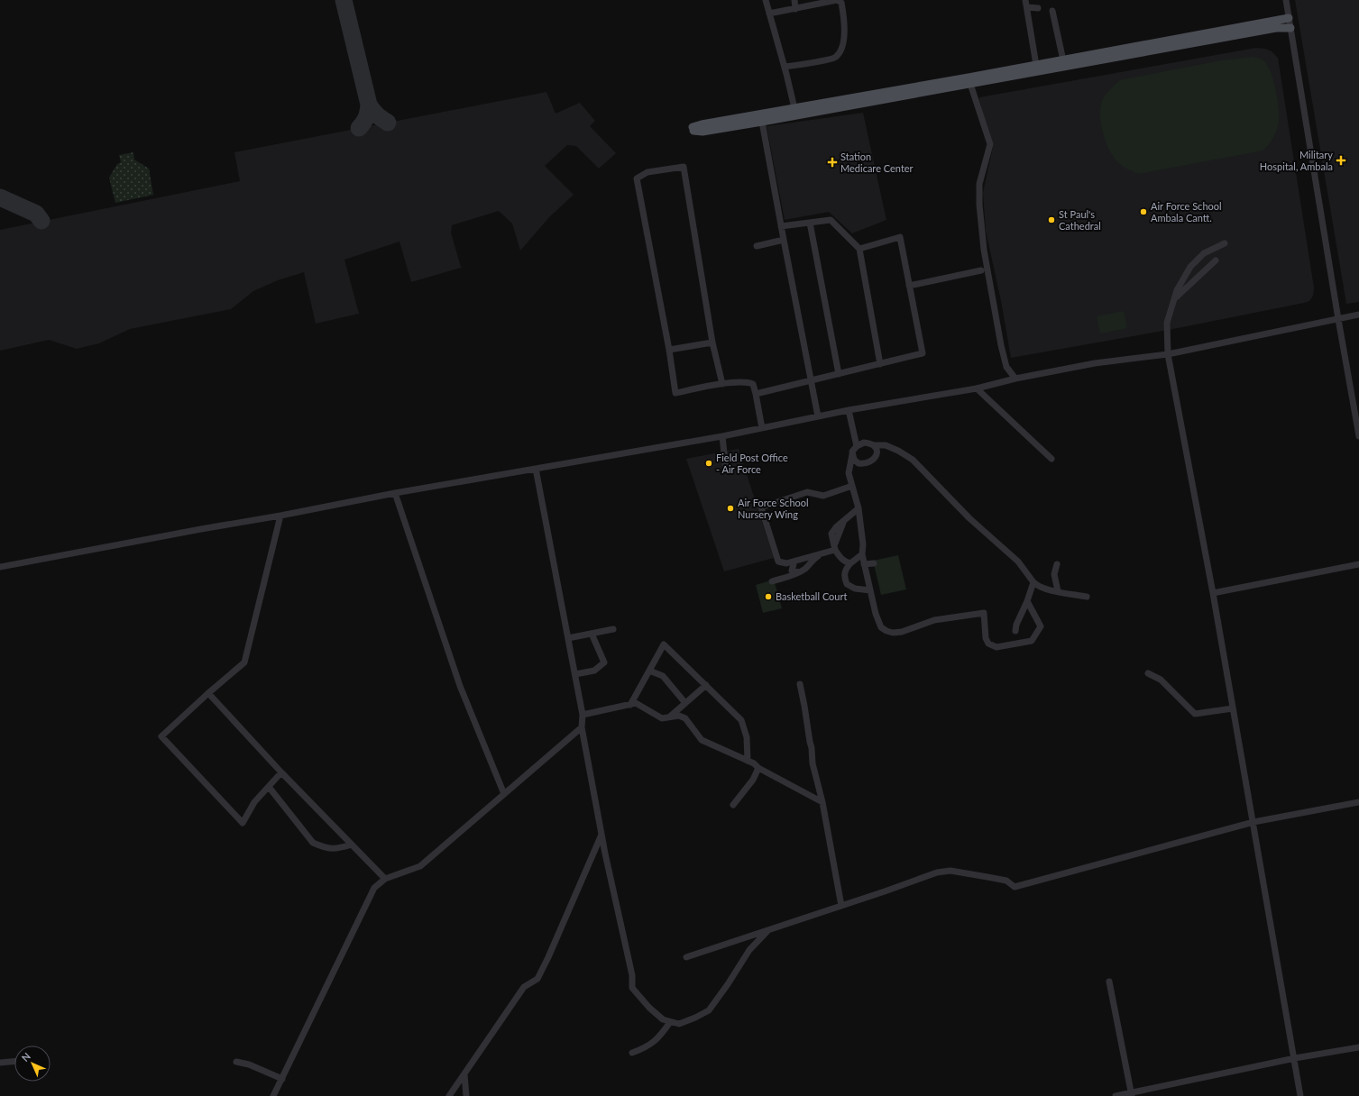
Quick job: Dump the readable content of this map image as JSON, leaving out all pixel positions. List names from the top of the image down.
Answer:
{
  "places": {
    "health": ["Military Hospital, Ambala", "Station Medicare Center"],
    "other": [
      "Air Force School Ambala Cantt.",
      "St Paul's Cathedral",
      "Field Post Office - Air Force",
      "Air Force School Nursery Wing",
      "Basketball Court"
    ]
  },
  "north": "top left"
}
